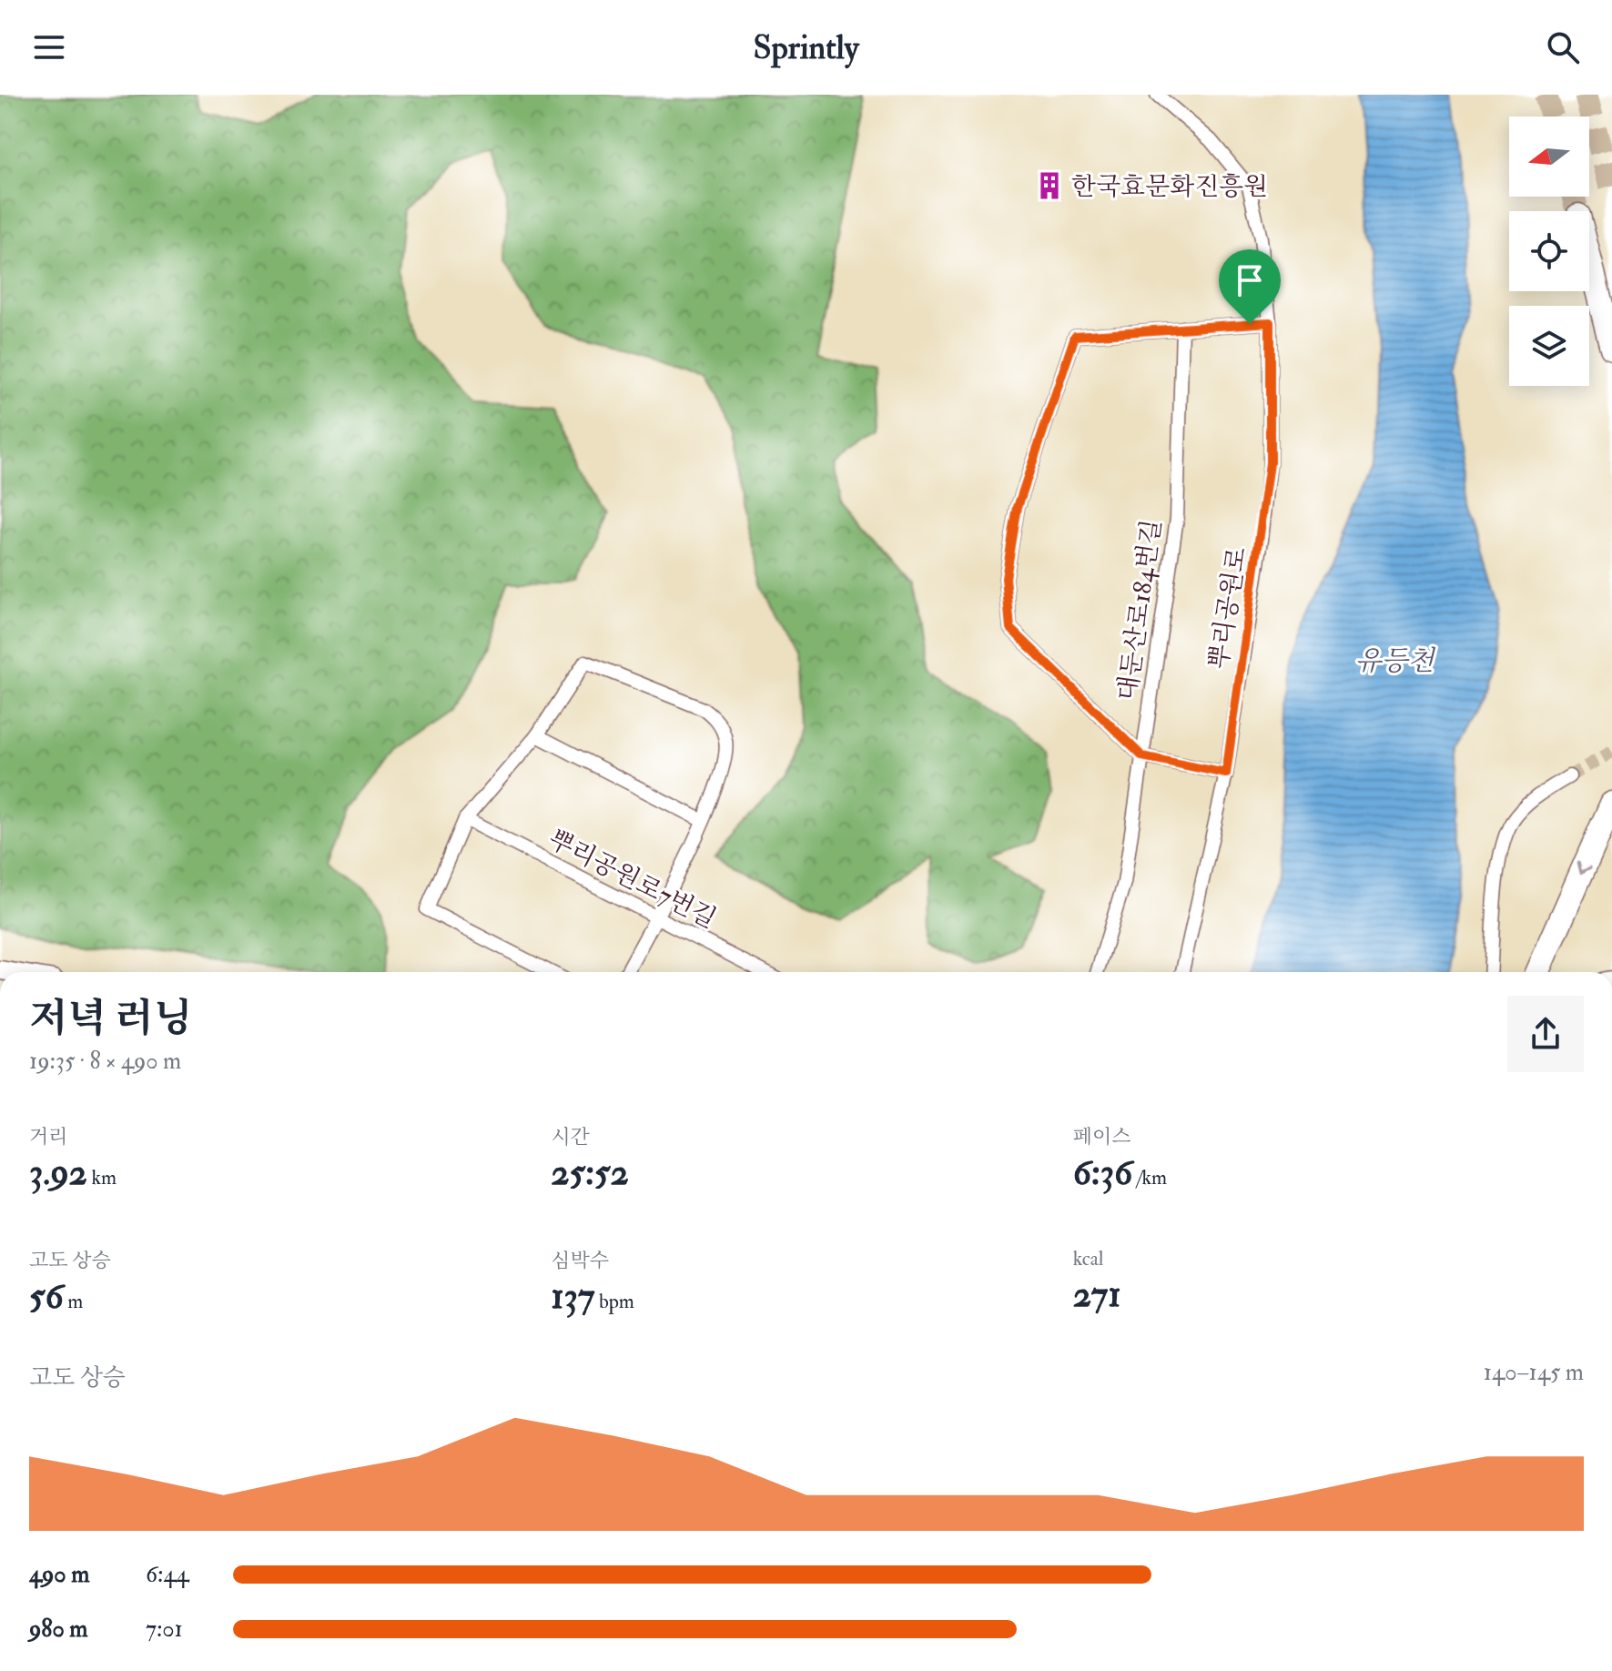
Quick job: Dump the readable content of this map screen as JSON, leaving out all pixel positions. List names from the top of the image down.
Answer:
{
  "streets": {
    "street": ["뿌리공원로", "대둔산로184번길", "뿌리공원로7번길"]
  },
  "water": ["유등천"],
  "places": {
    "building": ["한국효문화진흥원"]
  },
  "north": "left",
  "page": {
    "header": "Sprintly",
    "heading": ["저녁 러닝", "19:35 · 8 × 490 m"],
    "stats": [
      ["거리", "3.92 km"],
      ["시간", "25:52"],
      ["페이스", "6:36 /km"],
      ["고도 상승", "56 m"],
      ["심박수", "137 bpm"],
      ["kcal", "271"]
    ],
    "chart": ["고도 상승", "140–145 m"],
    "list": [
      {
        "name": "490 m",
        "note": "6:44"
      },
      {
        "name": "980 m",
        "note": "7:01"
      }
    ]
  }
}
